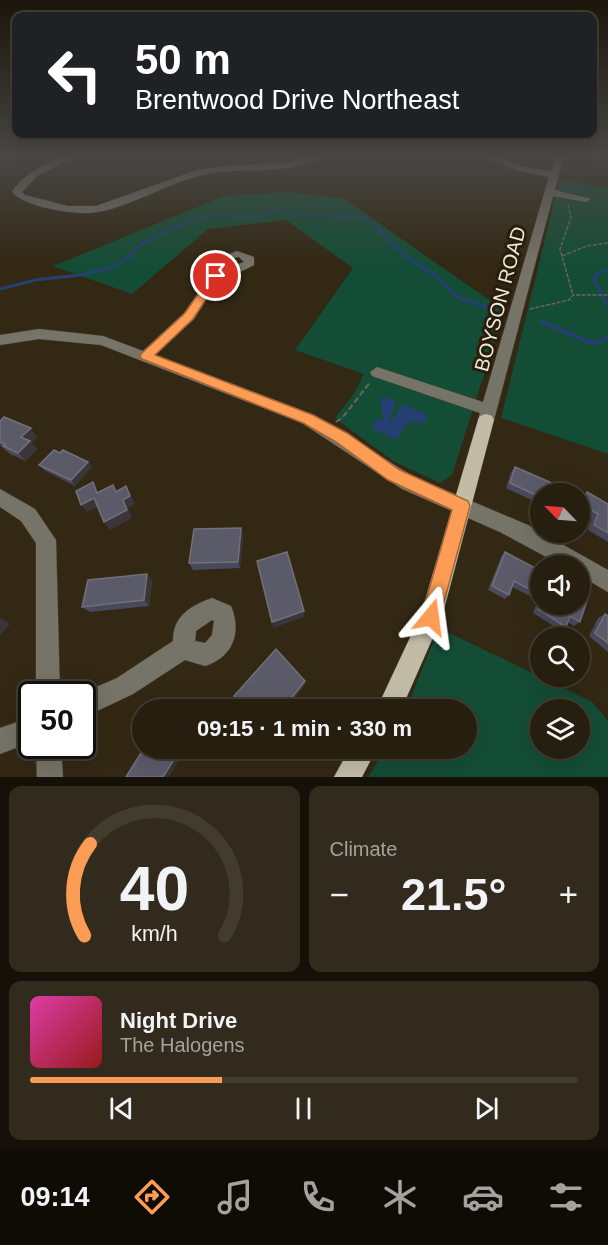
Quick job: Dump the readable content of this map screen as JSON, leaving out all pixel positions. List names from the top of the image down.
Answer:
{
  "streets": {
    "street": ["BOYSON ROAD"]
  },
  "north": "top left",
  "page": {
    "turn": ["50 m", "Brentwood Drive Northeast"],
    "limit": "50",
    "trip": "09:15 · 1 min · 330 m",
    "tile": "Climate",
    "heat": ["−", "21.5°", "+"],
    "song": ["Night Drive", "The Halogens"],
    "tabs": "09:14",
    "gauge": ["40", "km/h"]
  }
}
